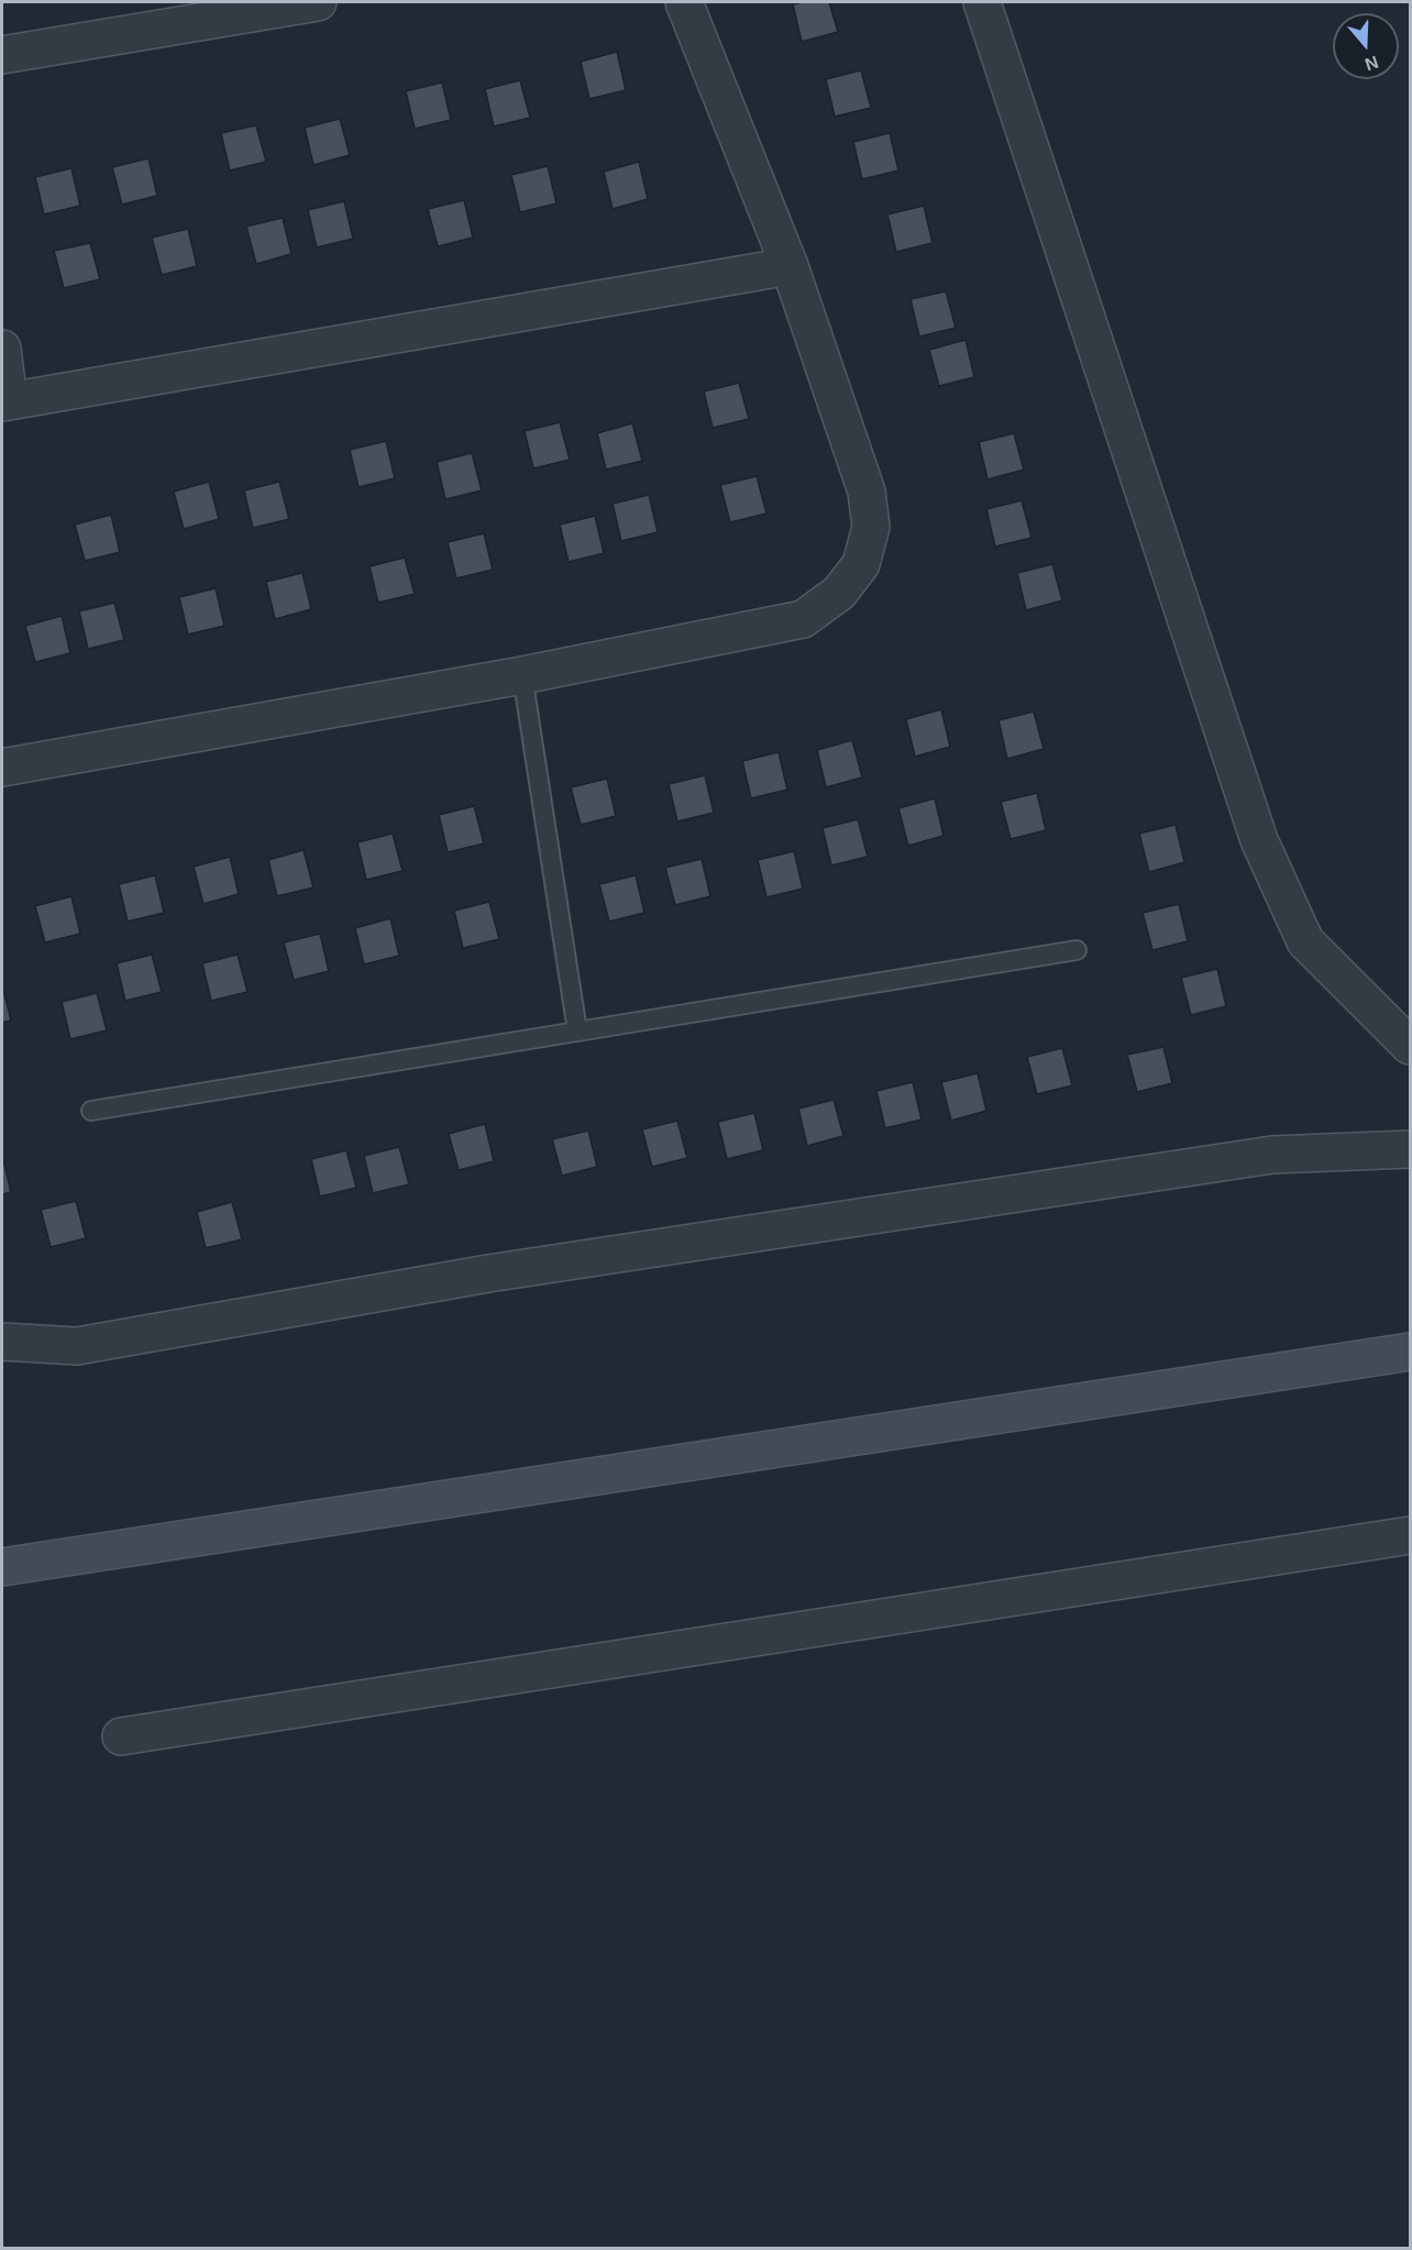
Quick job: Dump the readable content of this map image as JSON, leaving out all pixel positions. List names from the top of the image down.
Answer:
{
  "north": "bottom"
}
